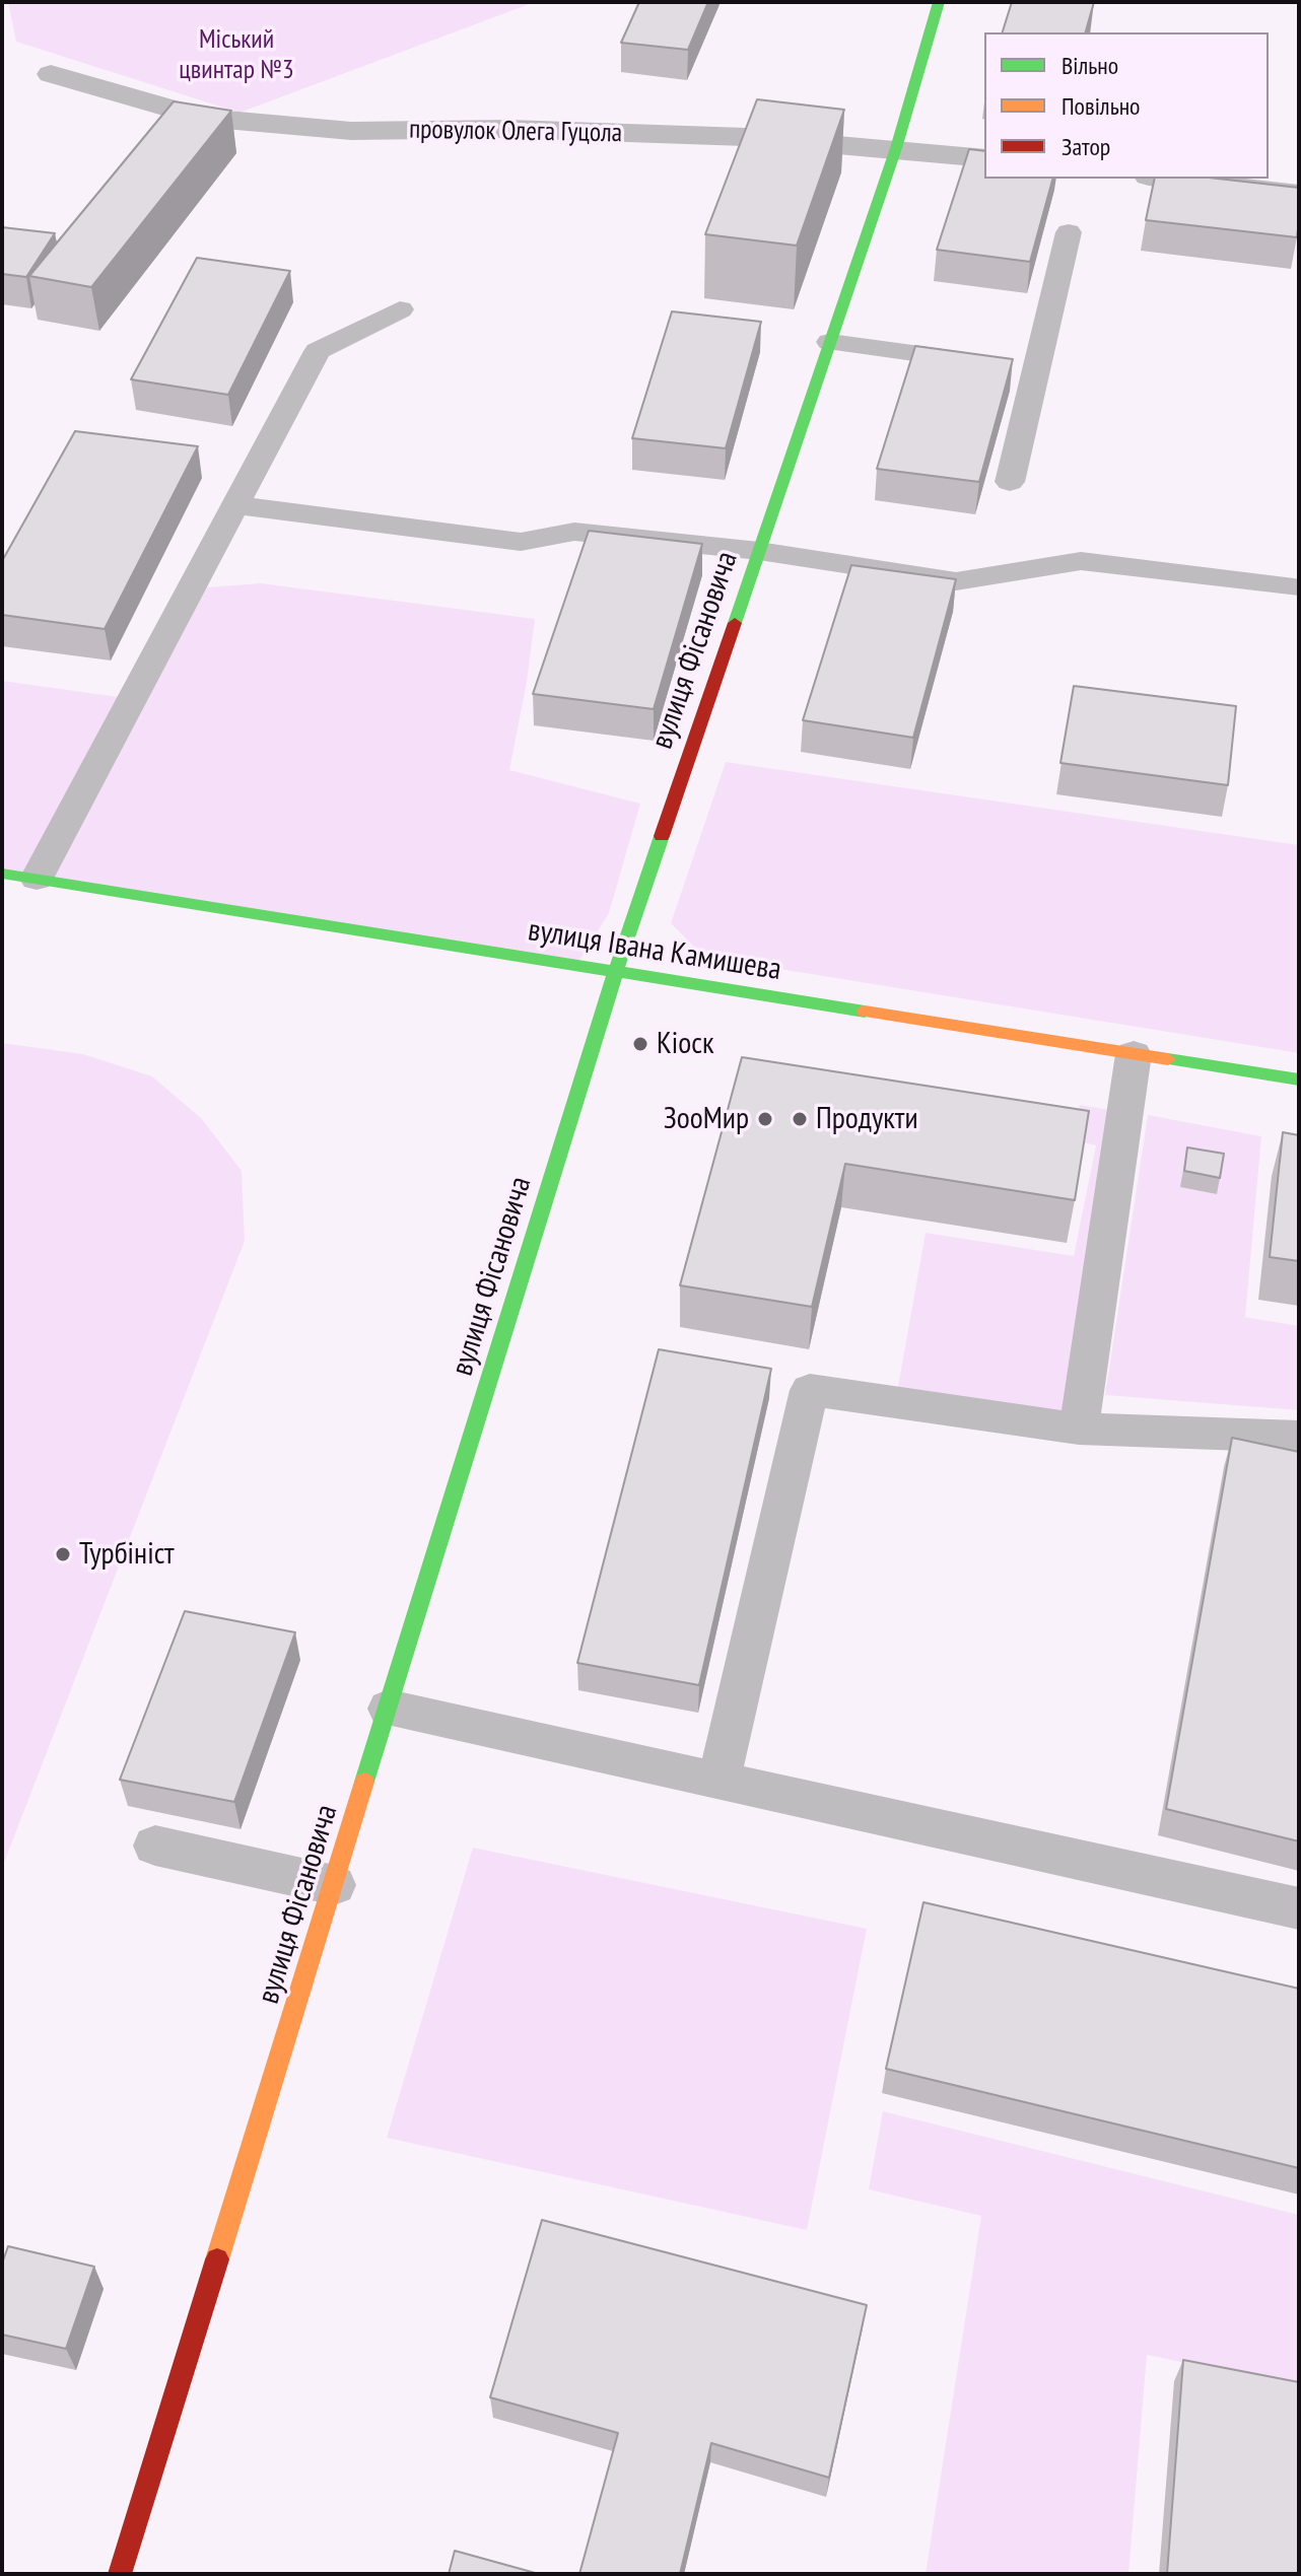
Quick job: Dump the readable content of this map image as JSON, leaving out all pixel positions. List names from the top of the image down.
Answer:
{
  "streets": {
    "street": ["провулок Олега Гуцола", "вулиця Фісановича", "вулиця Івана Камишева"]
  },
  "crossings": [
    ["провулок Олега Гуцола", "вулиця Фісановича"],
    ["вулиця Фісановича", "вулиця Івана Камишева"]
  ],
  "parks": ["Міський цвинтар №3"],
  "places": [
    "Кіоск",
    "ЗооМир",
    "Продукти",
    "Турбініст"
  ],
  "legend": ["Вільно", "Повільно", "Затор"]
}
